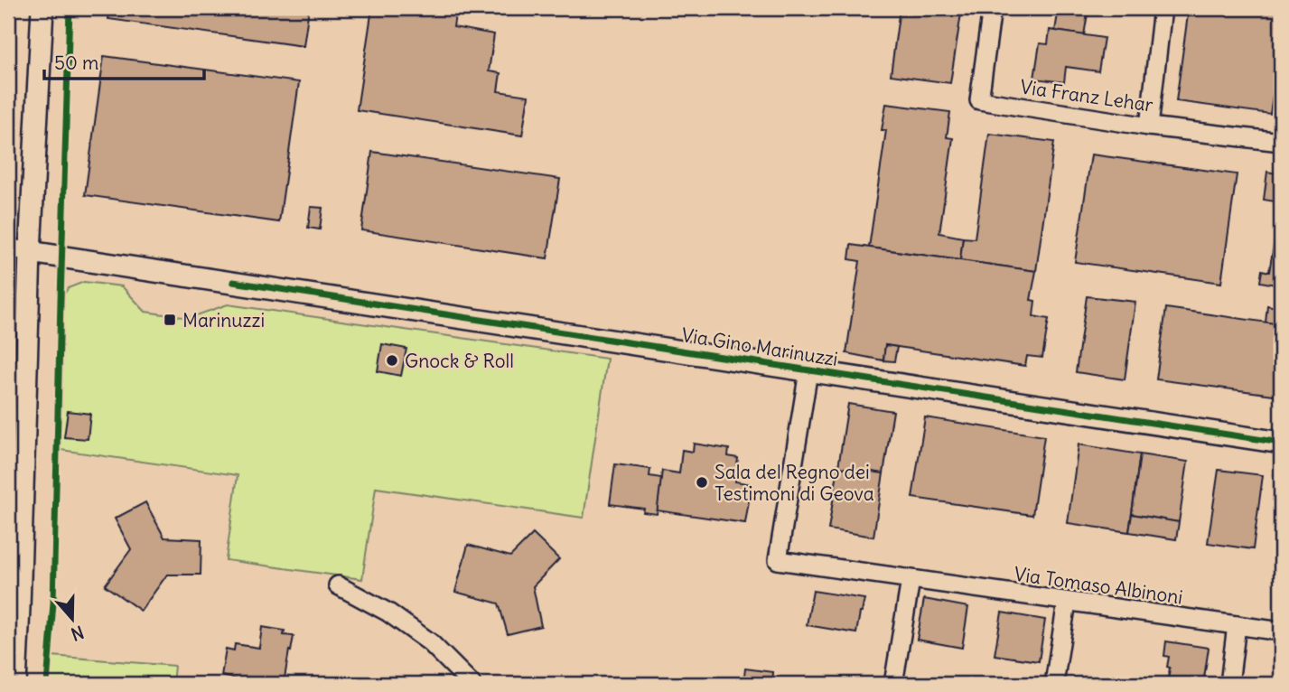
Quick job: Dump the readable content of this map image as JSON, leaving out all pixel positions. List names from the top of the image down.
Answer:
{
  "streets": {
    "street": ["Via Franz Lehar", "Via Gino Marinuzzi", "Via Tomaso Albinoni"]
  },
  "crossings": [
    ["Via Gino Marinuzzi", "Via Tomaso Albinoni"]
  ],
  "places": {
    "transit": ["Marinuzzi"],
    "other": ["Gnock & Roll", "Sala del Regno dei Testimoni di Geova"]
  },
  "scale_bar": "50 m",
  "north": "bottom"
}
